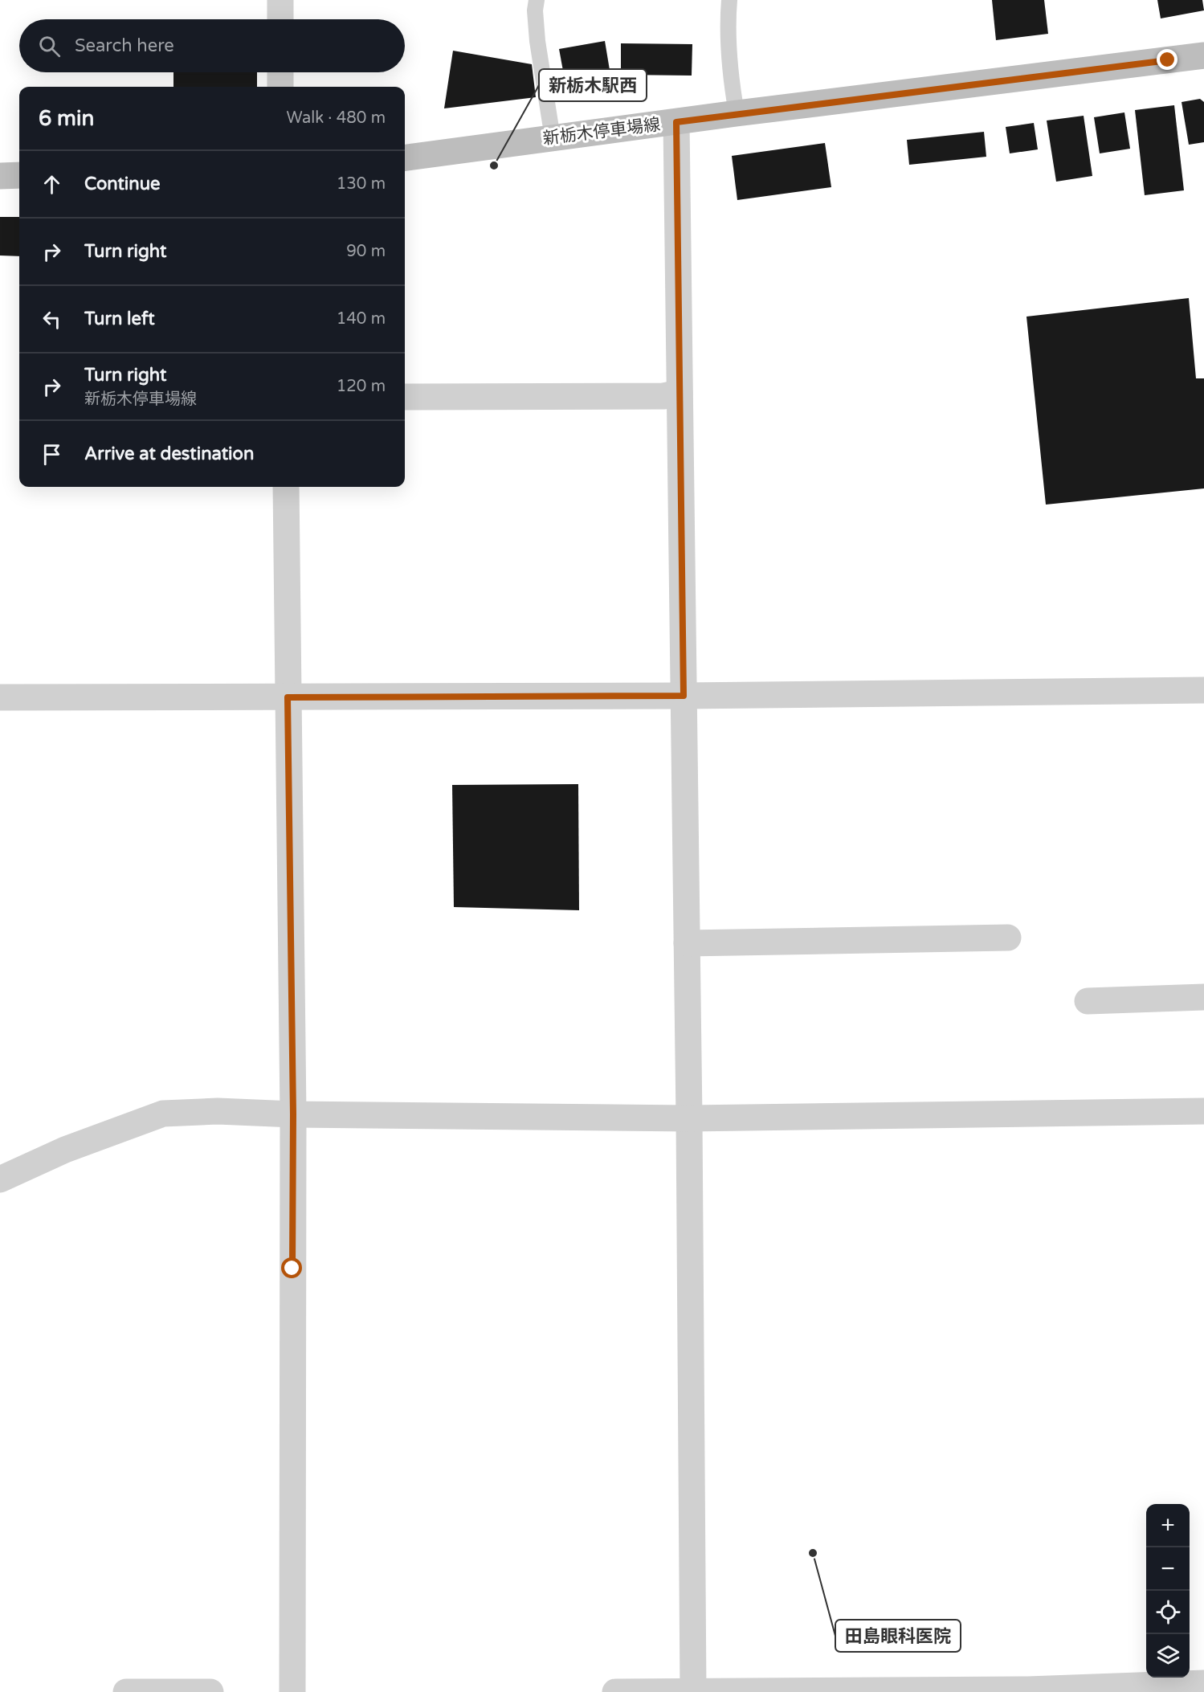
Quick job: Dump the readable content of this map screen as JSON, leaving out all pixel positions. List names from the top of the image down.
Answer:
{
  "streets": {
    "main road": ["新栃木停車場線"]
  },
  "places": ["新栃木駅西", "田島眼科医院"],
  "page": {
    "search": "Search here",
    "heading": ["6 min", "Walk · 480 m"],
    "list": [
      ["Continue", "130 m"],
      ["Turn right", "90 m"],
      ["Turn left", "140 m"],
      ["Turn right", "新栃木停車場線", "120 m"],
      "Arrive at destination"
    ],
    "map_buttons": ["+", "−"]
  }
}
